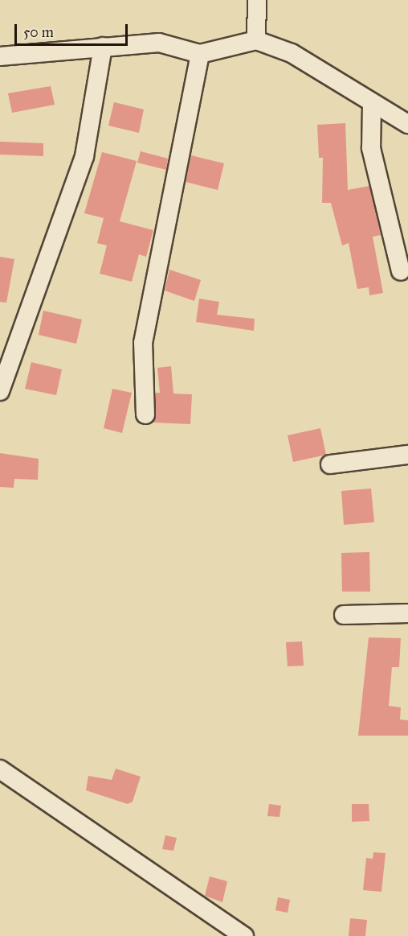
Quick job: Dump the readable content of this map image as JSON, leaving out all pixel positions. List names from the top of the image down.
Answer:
{
  "scale_bar": "50 m"
}
